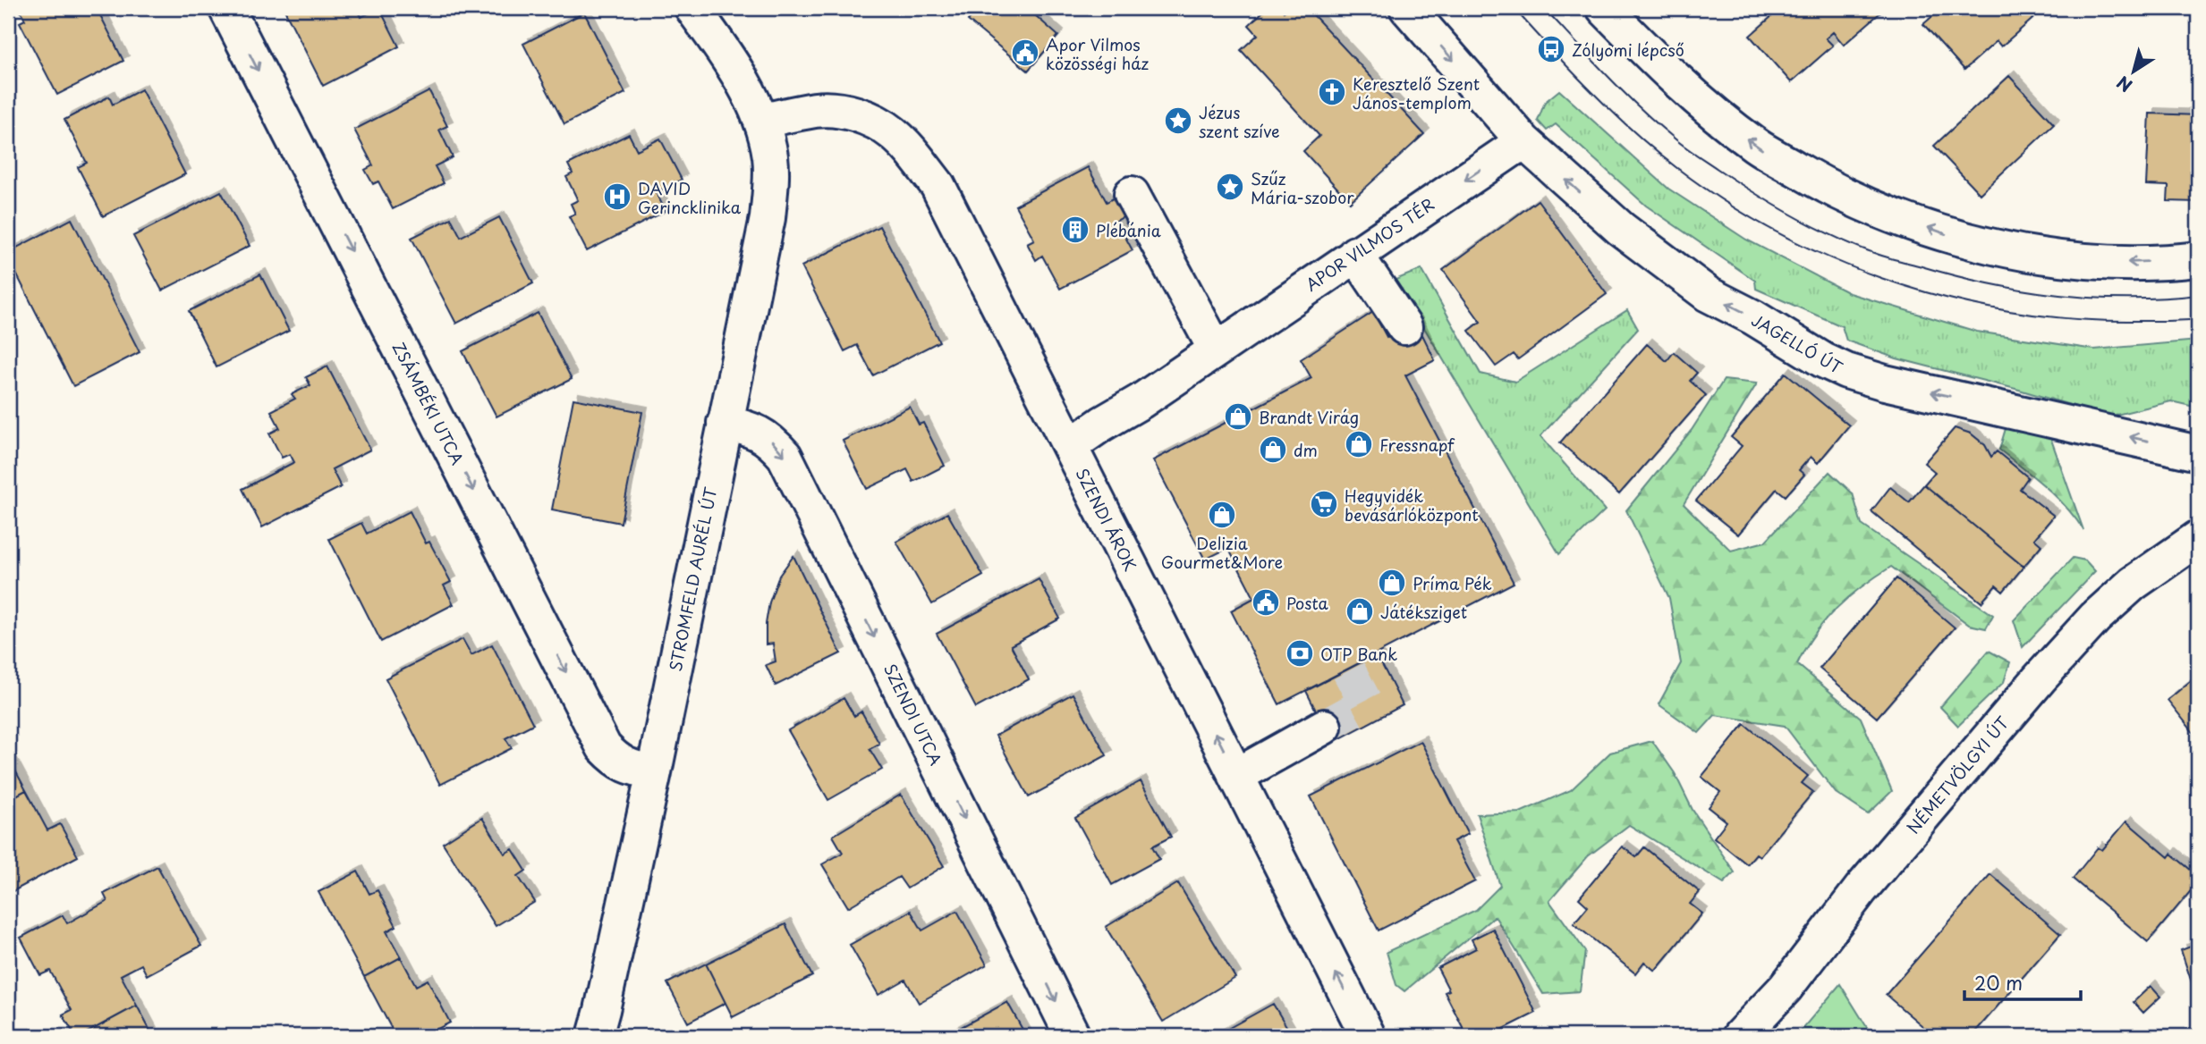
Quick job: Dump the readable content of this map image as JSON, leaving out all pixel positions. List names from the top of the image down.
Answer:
{
  "streets": {
    "street": [
      "APOR VILMOS TÉR",
      "JAGELLÓ ÚT",
      "ZSÁMBÉKI UTCA",
      "SZENDI ÁROK",
      "STROMFELD AURÉL ÚT",
      "SZENDI UTCA",
      "NÉMETVÖLGYI ÚT"
    ]
  },
  "crossings": [
    ["APOR VILMOS TÉR", "JAGELLÓ ÚT"],
    ["APOR VILMOS TÉR", "SZENDI ÁROK"],
    ["ZSÁMBÉKI UTCA", "STROMFELD AURÉL ÚT"],
    ["SZENDI ÁROK", "STROMFELD AURÉL ÚT"],
    ["STROMFELD AURÉL ÚT", "SZENDI UTCA"]
  ],
  "one_way": [
    "APOR VILMOS TÉR",
    "ZSÁMBÉKI UTCA",
    "SZENDI ÁROK",
    "SZENDI UTCA"
  ],
  "places": {
    "bus stop": ["Zólyomi lépcső"],
    "public building": ["Apor Vilmos közösségi ház", "Posta"],
    "church": ["Keresztelő Szent János-templom"],
    "place": ["Jézus szent szíve", "Szűz Mária-szobor"],
    "hospital": ["DAVID Gerincklinika"],
    "building": ["Plébánia"],
    "shop": [
      "Brandt Virág",
      "Fressnapf",
      "dm",
      "Delizia Gourmet&More",
      "Príma Pék",
      "Játéksziget"
    ],
    "supermarket": ["Hegyvidék bevásárlóközpont"],
    "bank": ["OTP Bank"]
  },
  "scale_bar": "20 m",
  "north": "bottom left"
}
